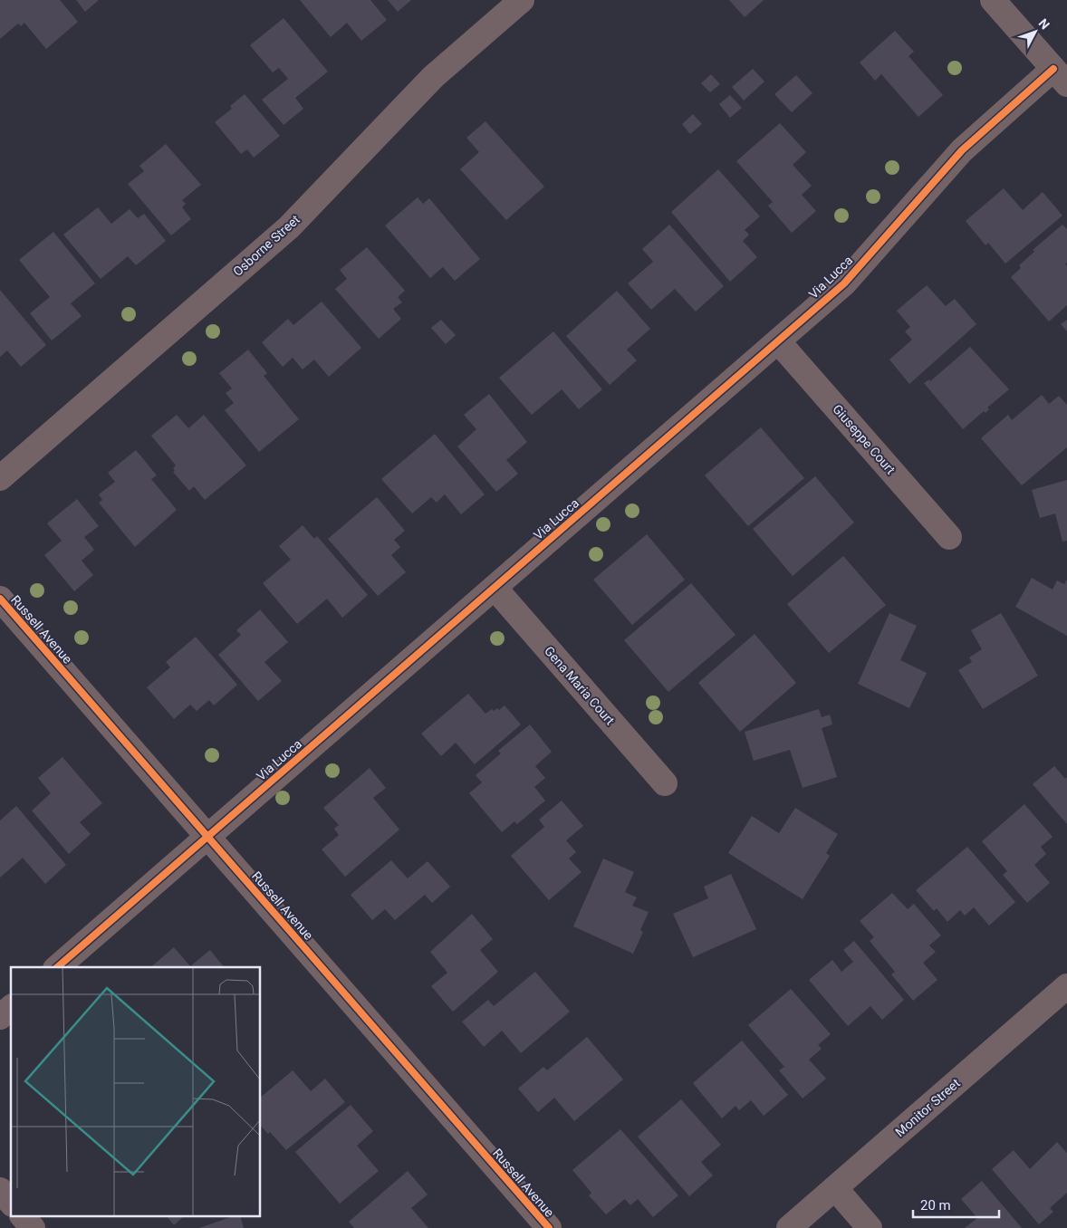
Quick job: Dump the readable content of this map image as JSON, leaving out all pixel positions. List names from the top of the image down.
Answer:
{
  "streets": {
    "street": [
      "Osborne Street",
      "Via Lucca",
      "Giuseppe Court",
      "Russell Avenue",
      "Gena Maria Court",
      "Monitor Street"
    ]
  },
  "crossings": [
    ["Via Lucca", "Giuseppe Court"],
    ["Via Lucca", "Russell Avenue"],
    ["Via Lucca", "Gena Maria Court"]
  ],
  "scale_bar": "20 m",
  "north": "top right"
}
